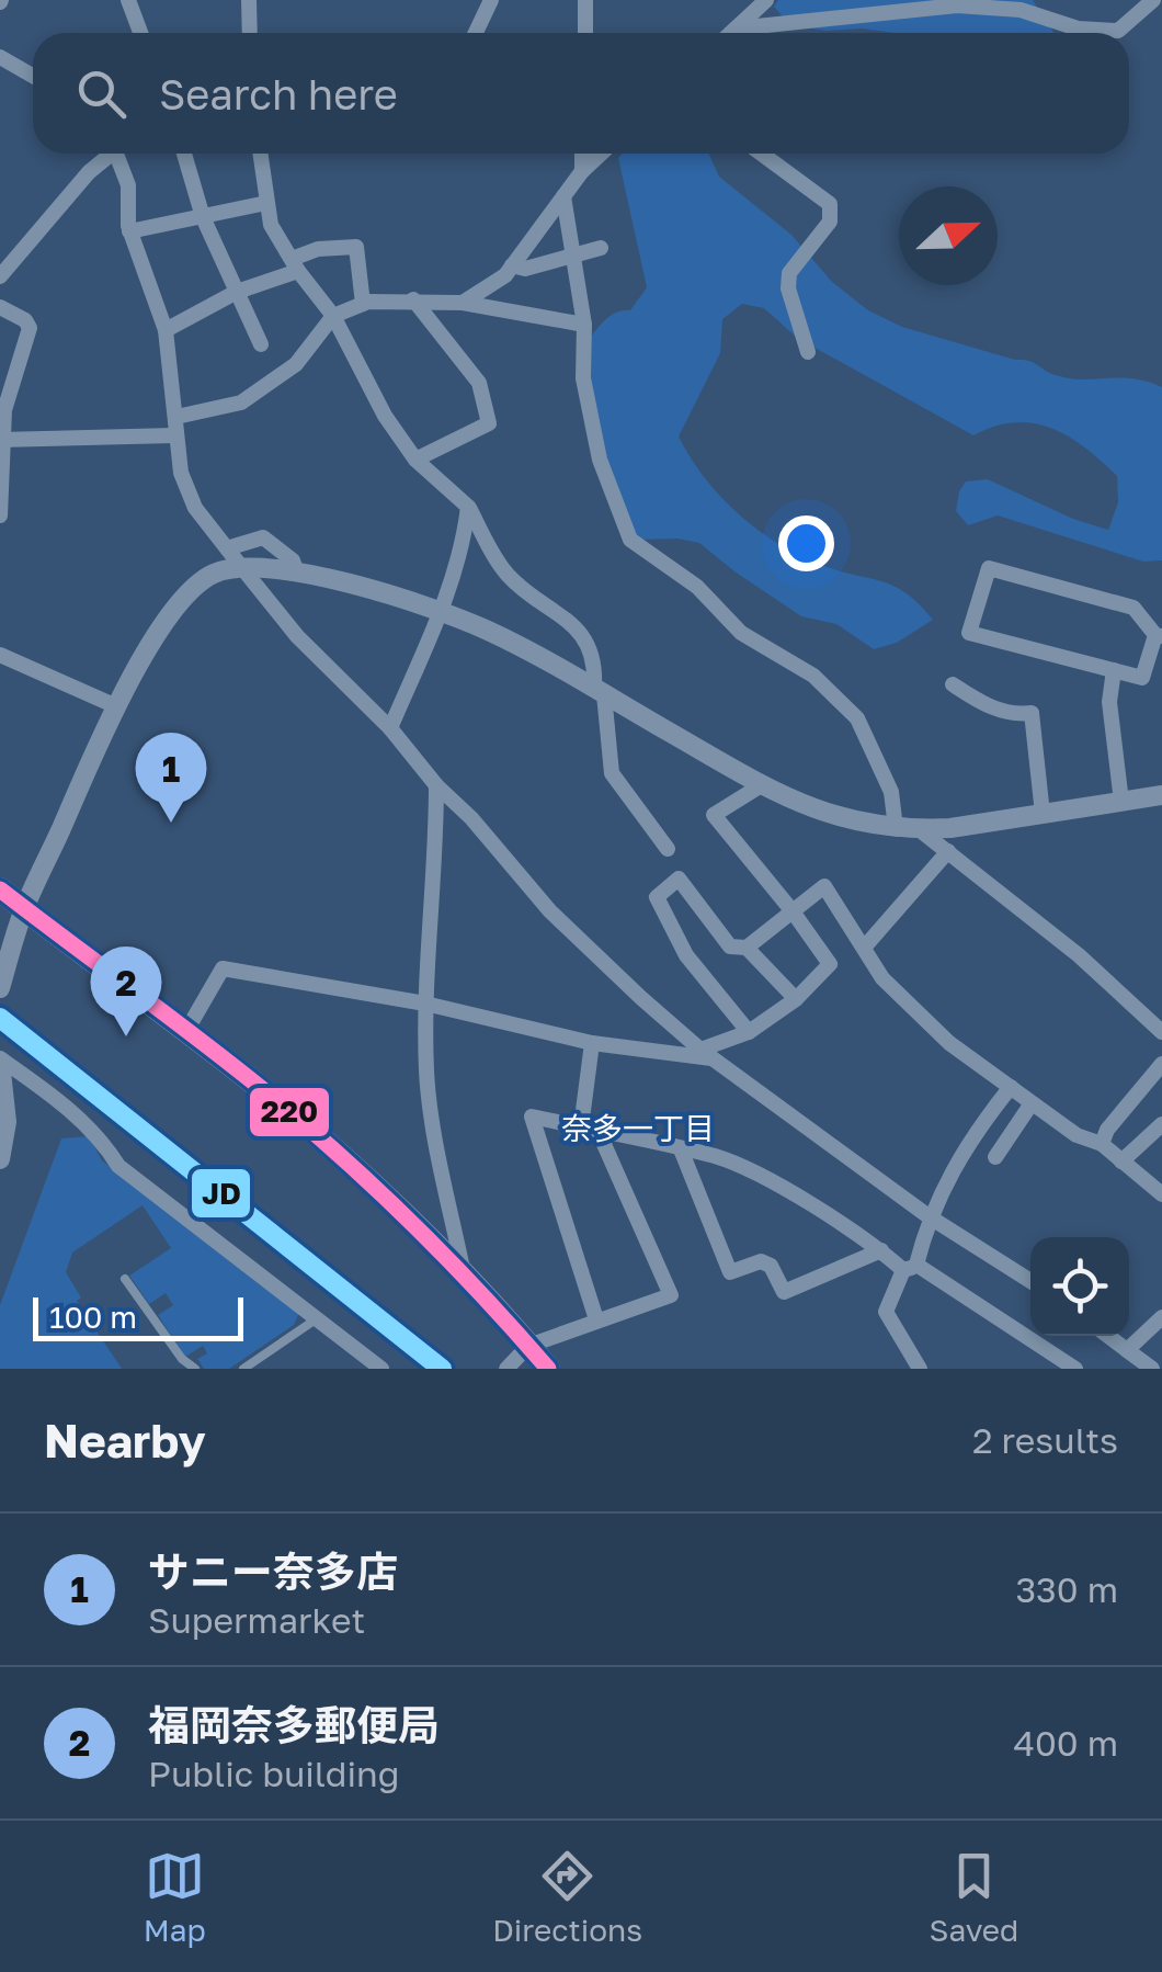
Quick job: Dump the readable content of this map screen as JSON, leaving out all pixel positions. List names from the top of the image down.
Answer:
{
  "districts": ["奈多一丁目"],
  "lines": ["transit line 220", "transit line JD"],
  "scale_bar": "100 m",
  "north": "right",
  "page": {
    "search": "Search here",
    "pins": ["1", "2"],
    "scale": "100 m",
    "heading": ["Nearby", "2 results"],
    "list": [
      {
        "mark": "1",
        "name": "サニー奈多店",
        "note": "Supermarket",
        "value": "330 m"
      },
      {
        "mark": "2",
        "name": "福岡奈多郵便局",
        "note": "Public building",
        "value": "400 m"
      }
    ],
    "nav": ["Map", "Directions", "Saved"]
  }
}
